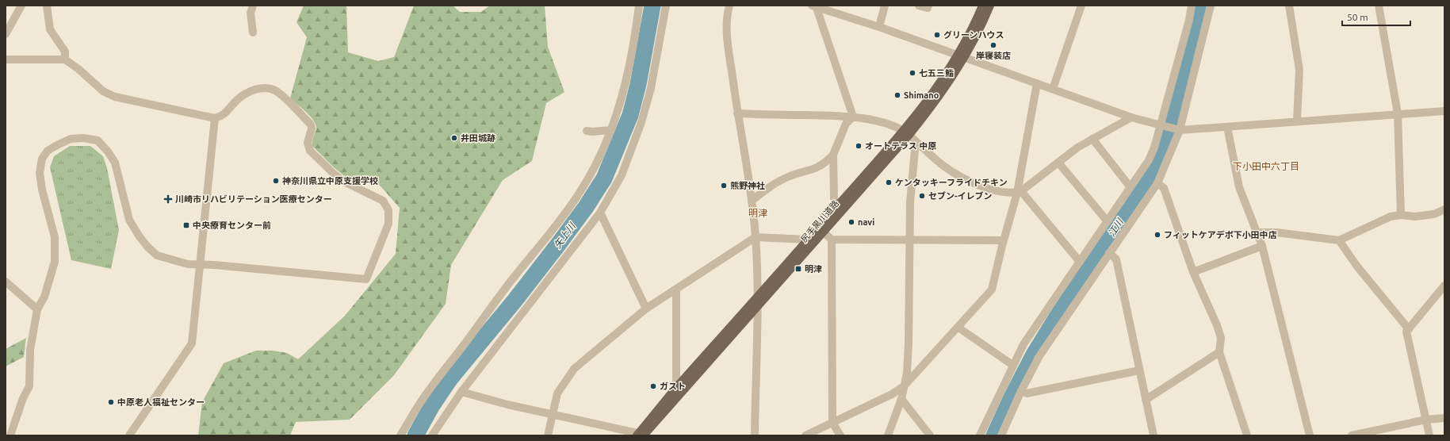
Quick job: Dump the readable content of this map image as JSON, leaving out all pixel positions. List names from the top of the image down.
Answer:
{
  "streets": {
    "main road": ["尻手黒川道路"]
  },
  "districts": ["下小田中六丁目", "明津"],
  "water": ["江川", "矢上川"],
  "places": {
    "other": [
      "グリーンハウス",
      "岸寝装店",
      "七五三鮨",
      "Shimano",
      "井田城跡",
      "オートテラス 中原",
      "神奈川県立中原支援学校",
      "ケンタッキーフライドチキン",
      "熊野神社",
      "セブン-イレブン",
      "navi",
      "フィットケアデポ下小田中店",
      "ガスト",
      "中原老人福祉センター"
    ],
    "health": ["川崎市リハビリテーション医療センター"],
    "transit": ["中央療育センター前", "明津"]
  },
  "scale_bar": "50 m"
}
